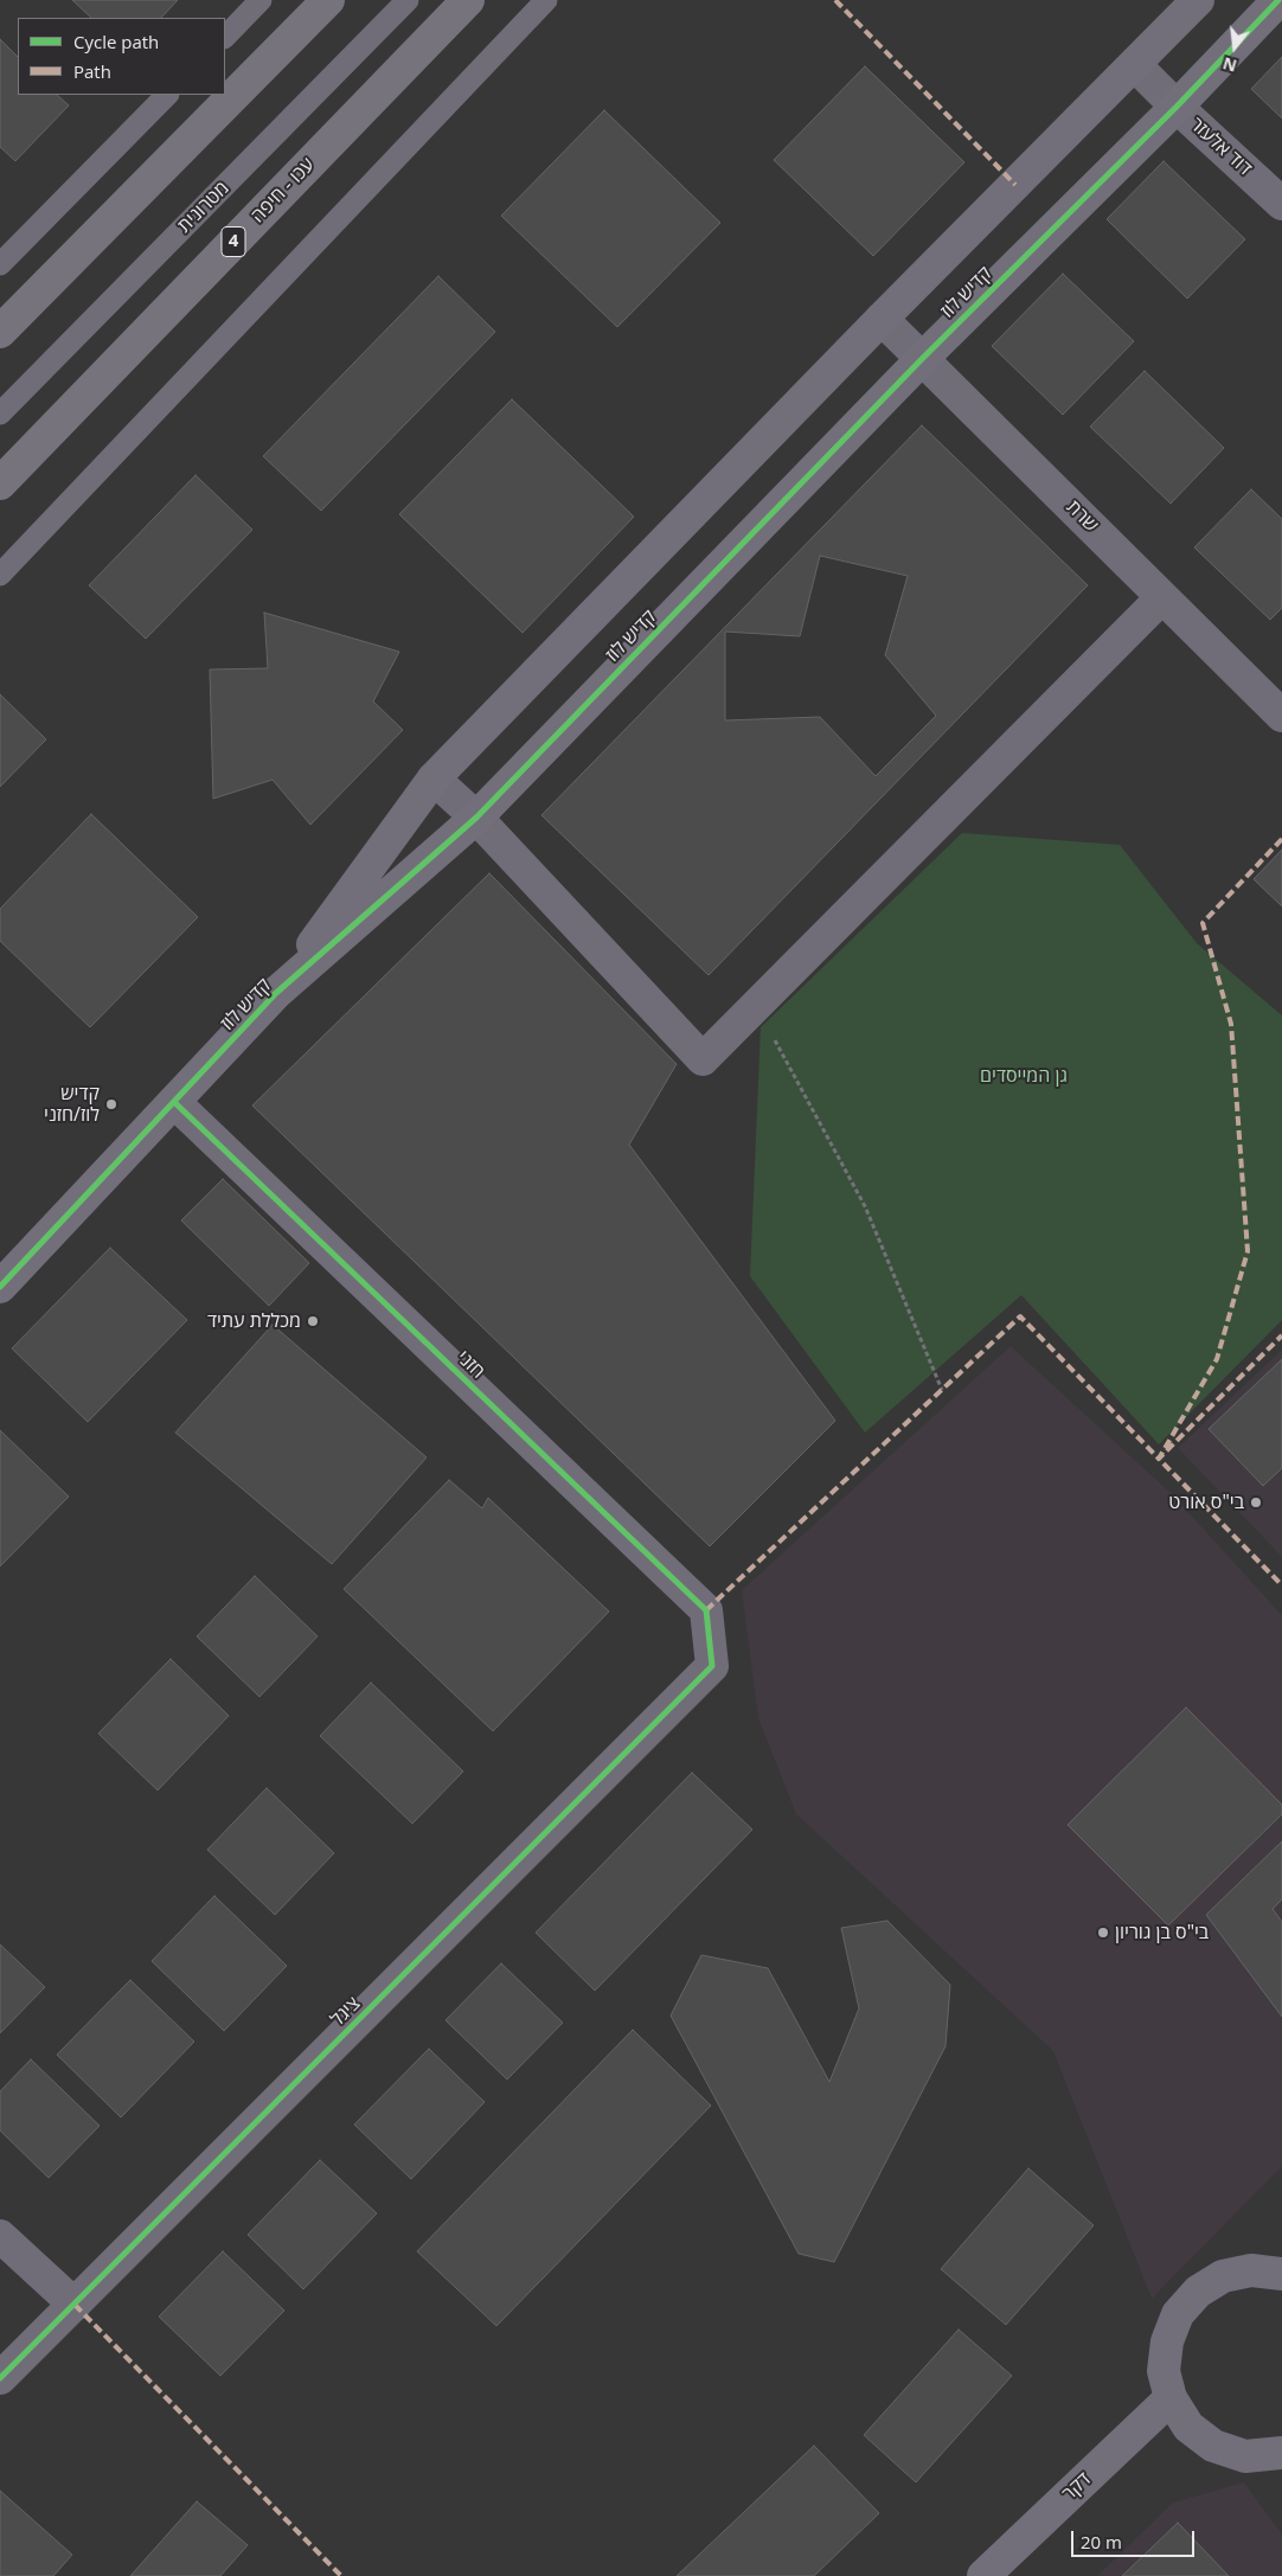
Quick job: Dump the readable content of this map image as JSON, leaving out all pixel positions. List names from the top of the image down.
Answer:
{
  "streets": {
    "highway": ["עכו - חיפה", "4"],
    "street": [
      "דוד אלעזר",
      "קדיש לוז",
      "שרת",
      "חזני",
      "ציגל",
      "דקר"
    ],
    "lane": ["מטרונית"]
  },
  "crossings": [
    ["דוד אלעזר", "קדיש לוז"],
    ["קדיש לוז", "שרת"],
    ["קדיש לוז", "חזני"],
    ["חזני", "ציגל"]
  ],
  "parks": ["גן המייסדים"],
  "places": [
    "קדיש לוז/חזני",
    "מכללת עתיד",
    "בי\"ס אורט",
    "בי\"ס בן גוריון"
  ],
  "legend": ["Cycle path", "Path"],
  "scale_bar": "20 m",
  "north": "bottom"
}
